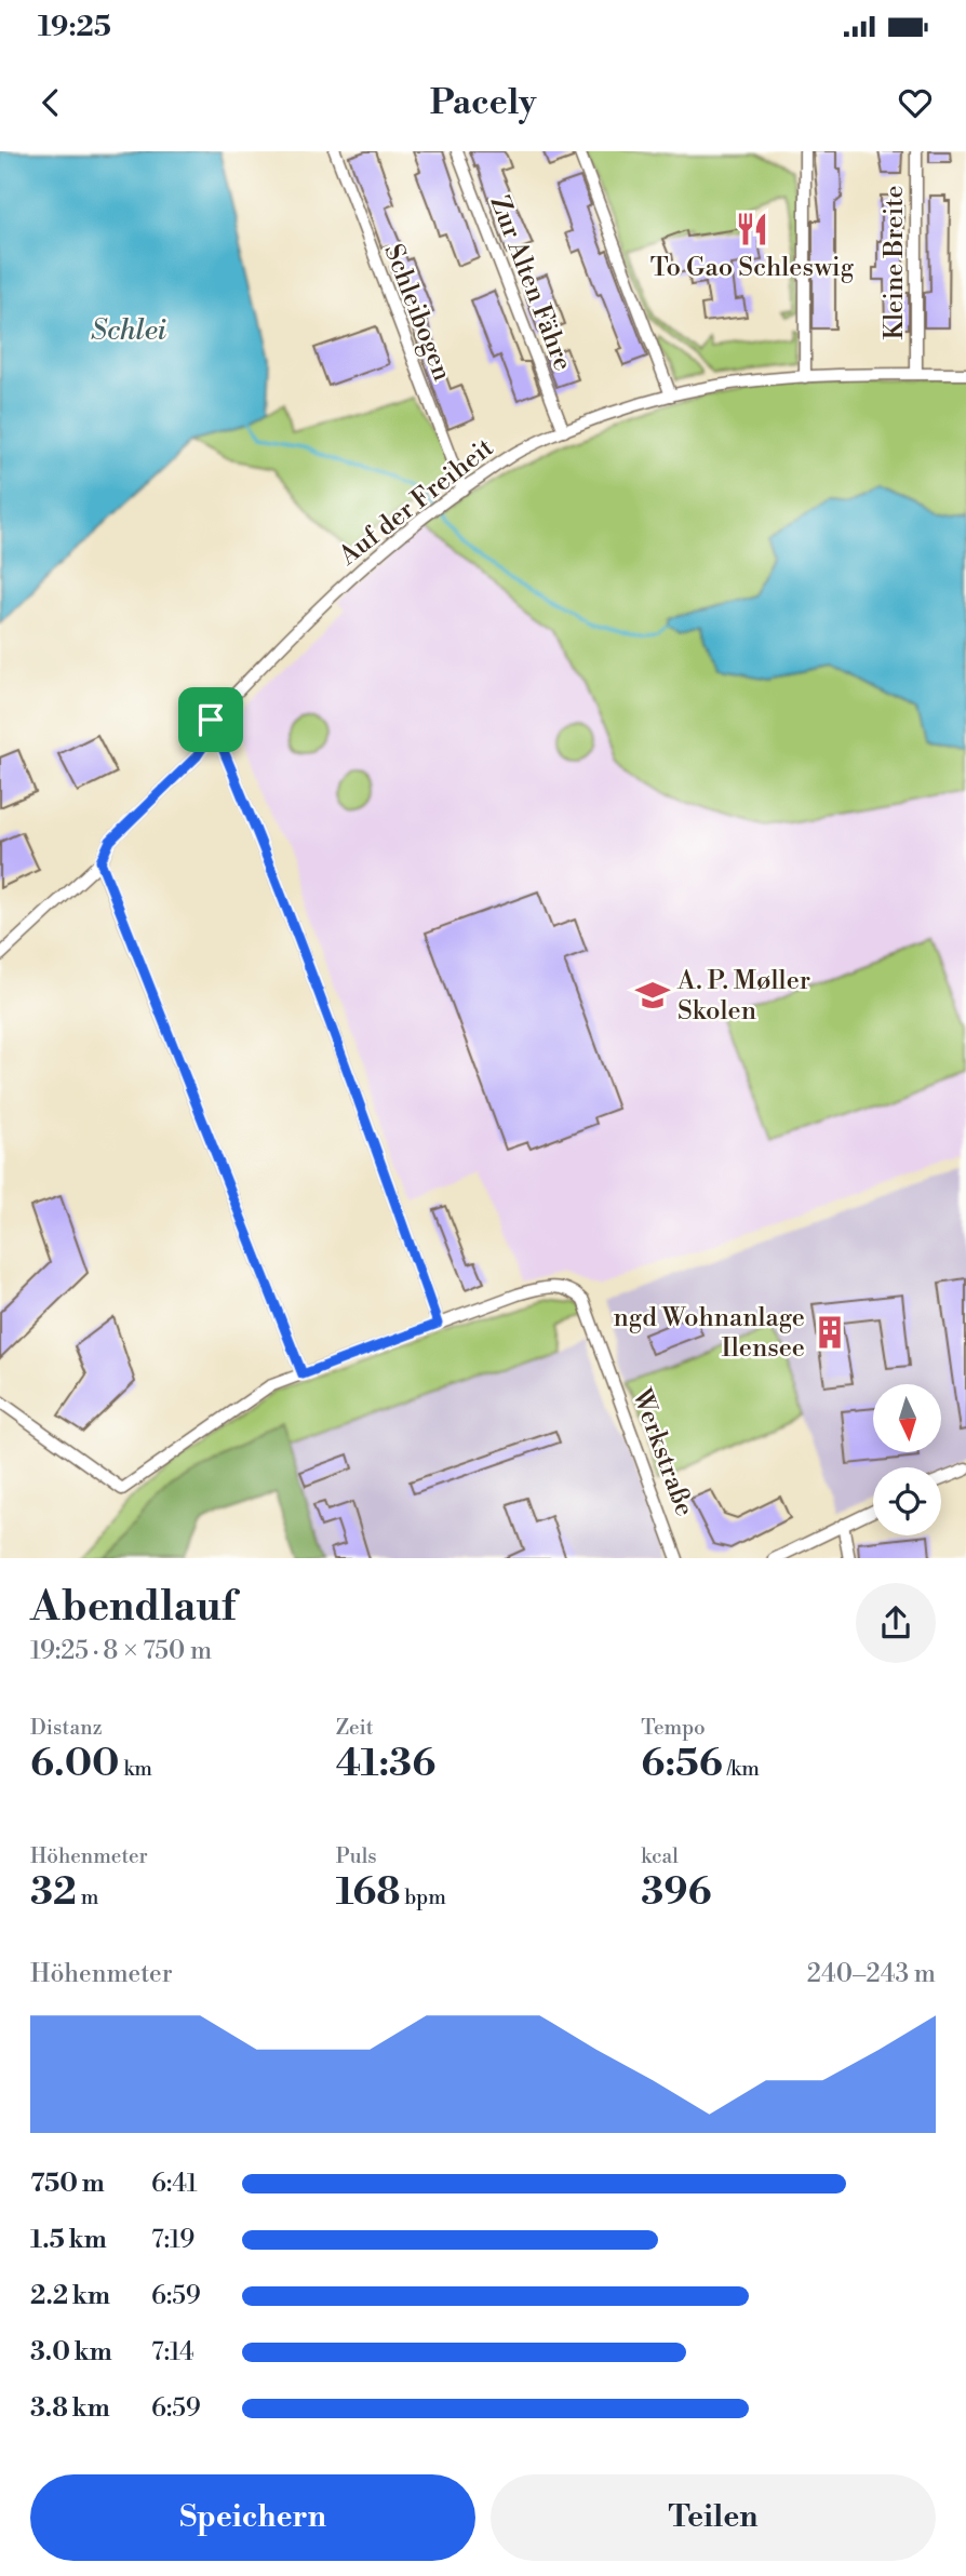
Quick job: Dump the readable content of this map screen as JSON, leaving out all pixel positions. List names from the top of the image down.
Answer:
{
  "streets": {
    "street": [
      "Kleine Breite",
      "Zur Alten Fähre",
      "Schleibogen",
      "Auf der Freiheit",
      "Werkstraße"
    ]
  },
  "crossings": [
    ["Kleine Breite", "Auf der Freiheit"],
    ["Zur Alten Fähre", "Auf der Freiheit"],
    ["Schleibogen", "Auf der Freiheit"]
  ],
  "water": ["Schlei"],
  "places": {
    "restaurant": ["To Gao Schleswig"],
    "school or university": ["A. P. Møller Skolen"],
    "building": ["ngd Wohnanlage Ilensee"]
  },
  "north": "bottom",
  "page": {
    "status": "19:25",
    "header": "Pacely",
    "heading": ["Abendlauf", "19:25 · 8 × 750 m"],
    "stats": [
      ["Distanz", "6.00 km"],
      ["Zeit", "41:36"],
      ["Tempo", "6:56 /km"],
      ["Höhenmeter", "32 m"],
      ["Puls", "168 bpm"],
      ["kcal", "396"]
    ],
    "chart": ["Höhenmeter", "240–243 m"],
    "list": [
      {
        "name": "750 m",
        "note": "6:41"
      },
      {
        "name": "1.5 km",
        "note": "7:19"
      },
      {
        "name": "2.2 km",
        "note": "6:59"
      },
      {
        "name": "3.0 km",
        "note": "7:14"
      },
      {
        "name": "3.8 km",
        "note": "6:59"
      }
    ],
    "buttons": ["Speichern", "Teilen"]
  }
}
